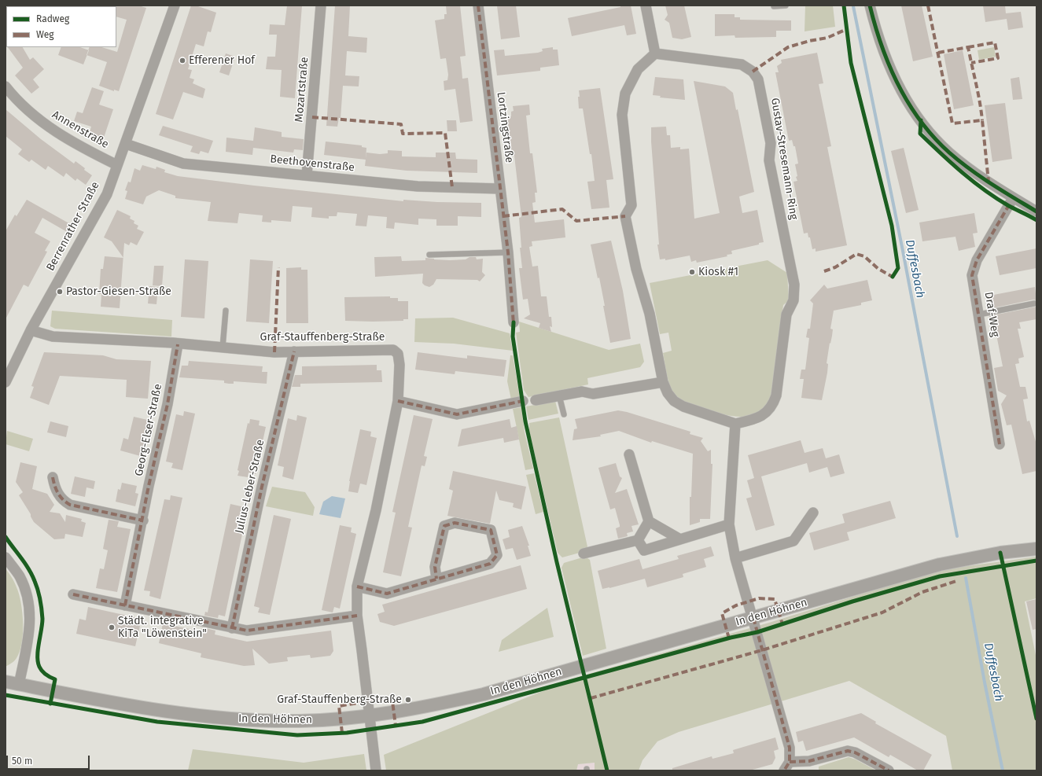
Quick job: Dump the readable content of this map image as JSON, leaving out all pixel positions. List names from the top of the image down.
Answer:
{
  "streets": {
    "street": [
      "Mozartstraße",
      "Lortzingstraße",
      "Annenstraße",
      "Gustav-Stresemann-Ring",
      "Beethovenstraße",
      "Berrenrather Straße",
      "Draf-Weg",
      "Graf-Stauffenberg-Straße",
      "Georg-Elser-Straße",
      "Julius-Leber-Straße",
      "In den Höhnen"
    ]
  },
  "crossings": [
    ["Mozartstraße", "Beethovenstraße"],
    ["Lortzingstraße", "Beethovenstraße"],
    ["Annenstraße", "Berrenrather Straße"],
    ["Beethovenstraße", "Berrenrather Straße"],
    ["Berrenrather Straße", "Graf-Stauffenberg-Straße"],
    ["Graf-Stauffenberg-Straße", "Georg-Elser-Straße"],
    ["Graf-Stauffenberg-Straße", "Julius-Leber-Straße"],
    ["Graf-Stauffenberg-Straße", "In den Höhnen"]
  ],
  "water": ["Duffesbach"],
  "places": [
    "Efferener Hof",
    "Kiosk #1",
    "Pastor-Giesen-Straße",
    "Städt. integrative KiTa \"Löwenstein\"",
    "Graf-Stauffenberg-Straße"
  ],
  "legend": ["Radweg", "Weg"],
  "scale_bar": "50 m"
}
